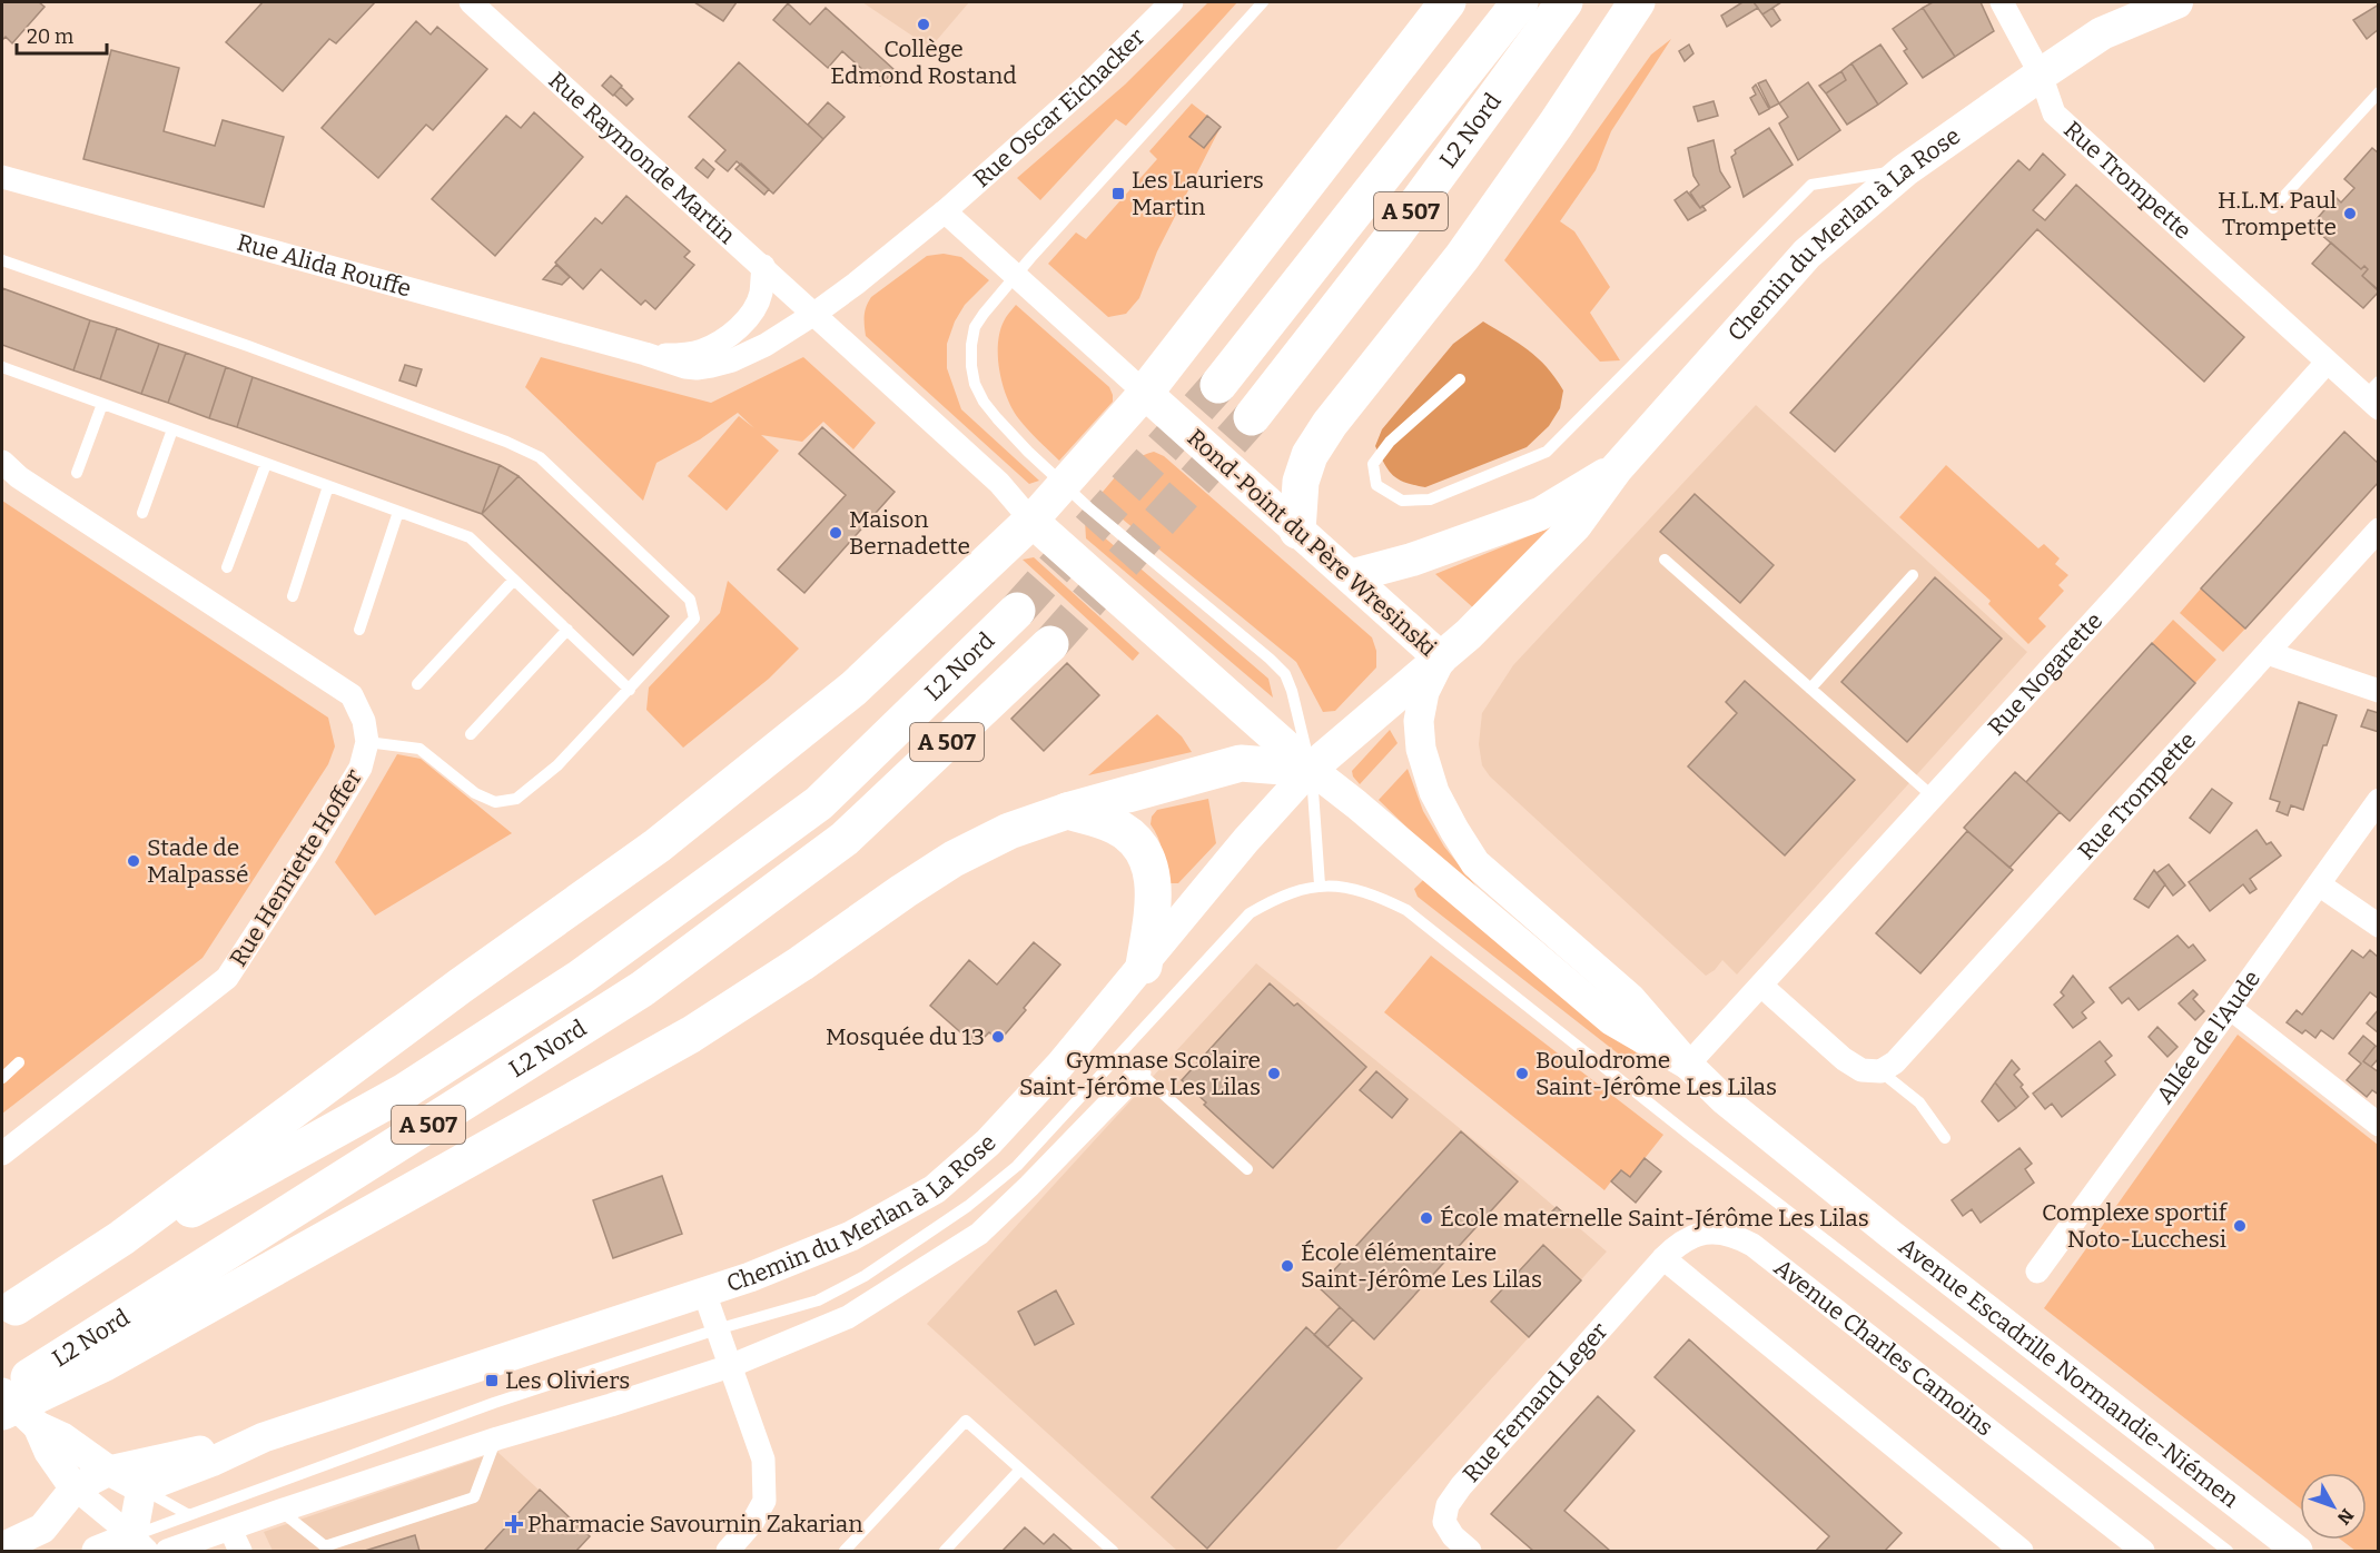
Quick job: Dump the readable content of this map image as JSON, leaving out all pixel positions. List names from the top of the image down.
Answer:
{
  "streets": {
    "highway": ["L2 Nord", "A 507"],
    "main road": ["Chemin du Merlan à La Rose", "Rond-Point du Père Wresinski"],
    "street": [
      "Rue Oscar Eichacker",
      "Rue Raymonde Martin",
      "Rue Trompette",
      "Rue Alida Rouffe",
      "Rue Nogarette",
      "Rue Henriette Hoffer",
      "Allée de l'Aude",
      "Avenue Charles Camoins",
      "Avenue Escadrille Normandie-Niémen",
      "Rue Fernand Leger"
    ]
  },
  "crossings": [
    ["Rue Raymonde Martin", "Rue Alida Rouffe"],
    ["Rue Trompette", "Chemin du Merlan à La Rose"],
    ["Rue Trompette", "Rue Nogarette"],
    ["Chemin du Merlan à La Rose", "Rond-Point du Père Wresinski"],
    ["Chemin du Merlan à La Rose", "Avenue Escadrille Normandie-Niémen"],
    ["Rond-Point du Père Wresinski", "Avenue Escadrille Normandie-Niémen"],
    ["Rue Nogarette", "Avenue Escadrille Normandie-Niémen"],
    ["Avenue Charles Camoins", "Rue Fernand Leger"]
  ],
  "places": {
    "other": [
      "Collège Edmond Rostand",
      "H.L.M. Paul Trompette",
      "Maison Bernadette",
      "Stade de Malpassé",
      "Mosquée du 13",
      "Gymnase Scolaire Saint-Jérôme Les Lilas",
      "Boulodrome Saint-Jérôme Les Lilas",
      "École maternelle Saint-Jérôme Les Lilas",
      "Complexe sportif Noto-Lucchesi",
      "École élémentaire Saint-Jérôme Les Lilas"
    ],
    "transit": ["Les Lauriers Martin", "Les Oliviers"],
    "health": ["Pharmacie Savournin Zakarian"]
  },
  "scale_bar": "20 m",
  "north": "bottom right"
}
